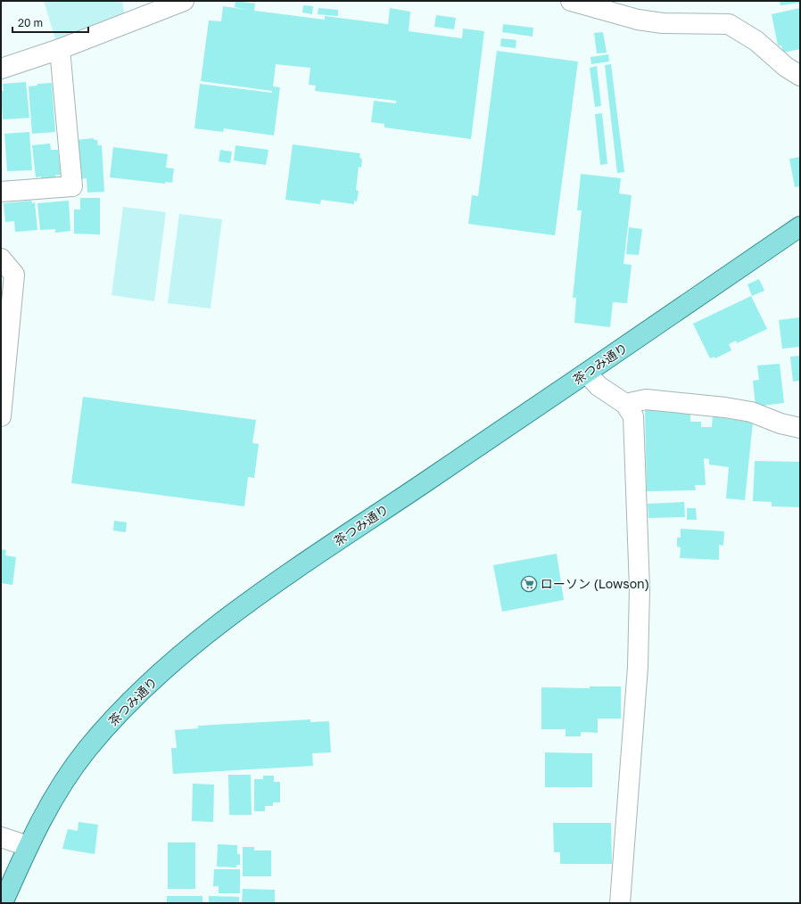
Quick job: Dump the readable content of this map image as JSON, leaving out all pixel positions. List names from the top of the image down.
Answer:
{
  "streets": {
    "main road": ["茶つみ通り"]
  },
  "places": {
    "supermarket": ["ローソン (Lowson)"]
  },
  "scale_bar": "20 m"
}
